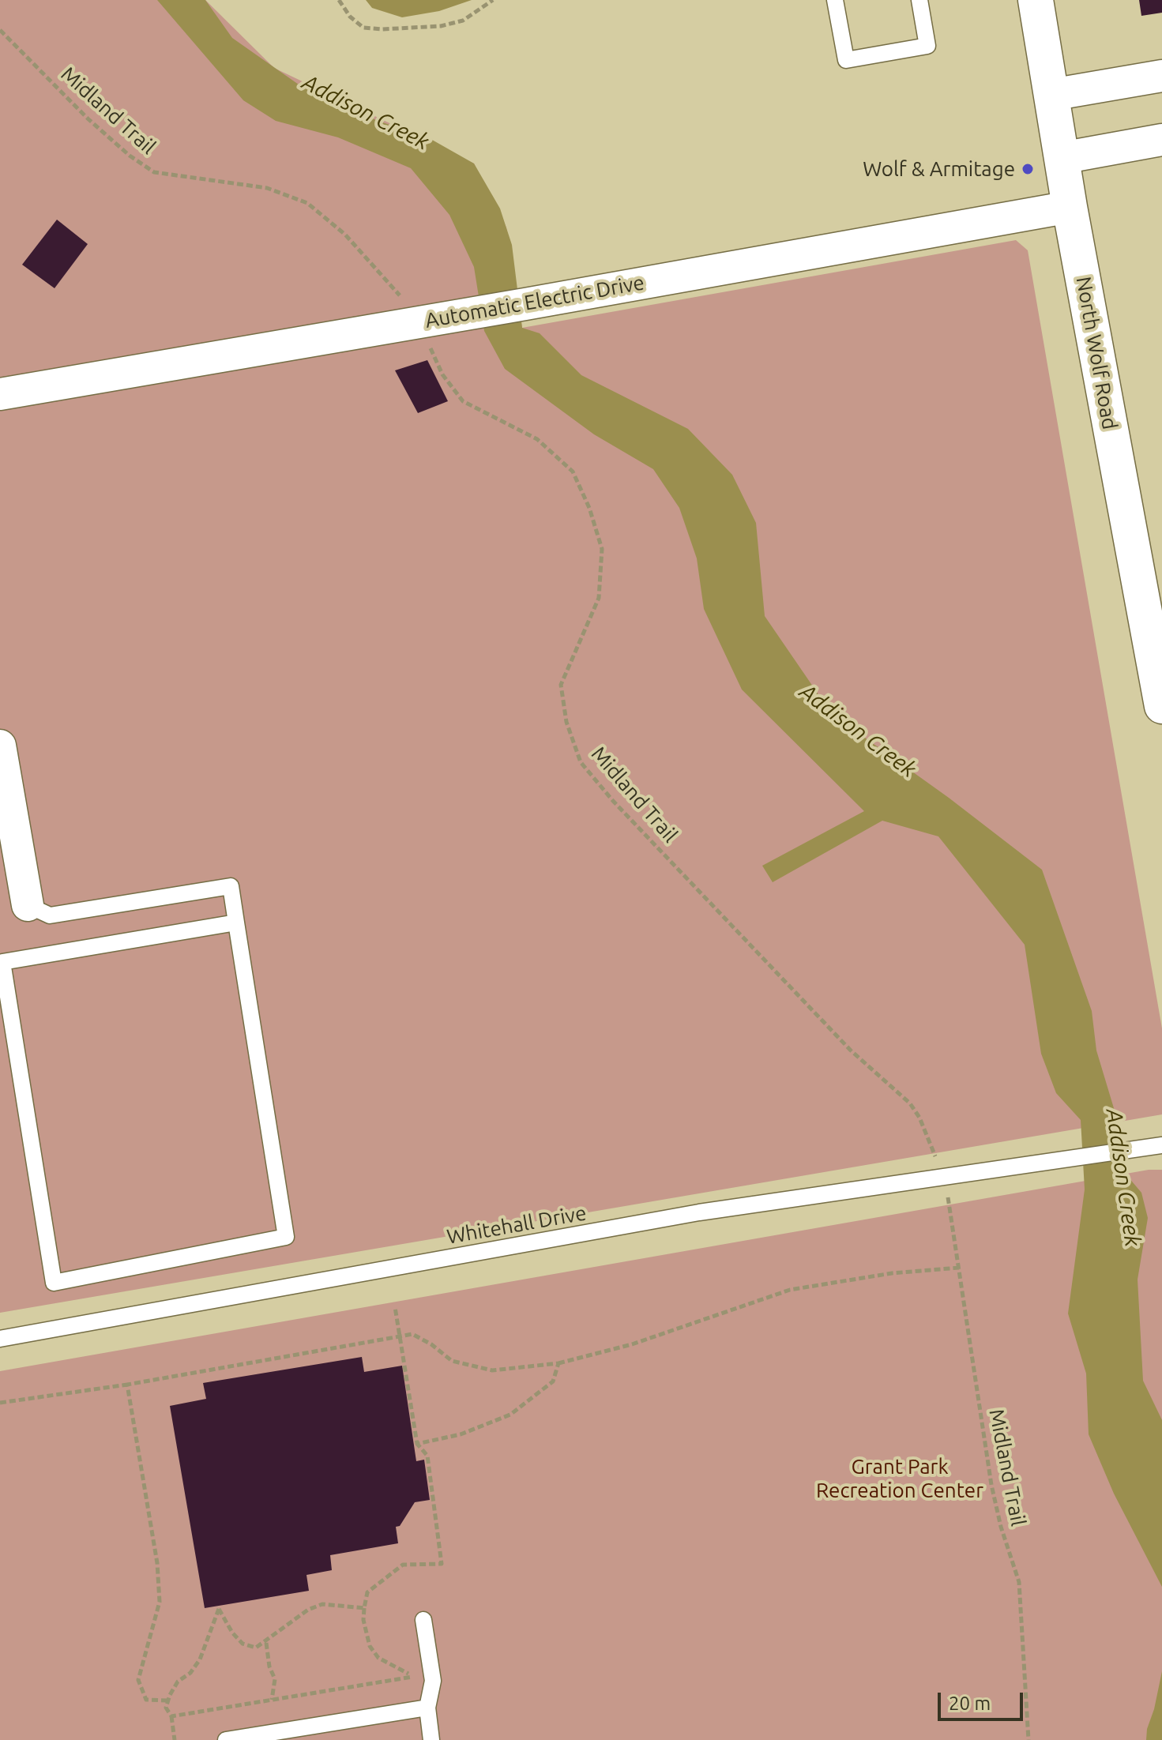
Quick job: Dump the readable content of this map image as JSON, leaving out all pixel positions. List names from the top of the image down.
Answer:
{
  "streets": {
    "main road": ["North Wolf Road"],
    "street": ["Automatic Electric Drive"],
    "lane": ["Whitehall Drive"],
    "path": ["Midland Trail"]
  },
  "crossings": [
    ["Midland Trail", "Automatic Electric Drive"],
    ["Automatic Electric Drive", "North Wolf Road"]
  ],
  "water": ["Addison Creek"],
  "parks": ["Grant Park Recreation Center"],
  "places": ["Wolf & Armitage"],
  "scale_bar": "20 m"
}
